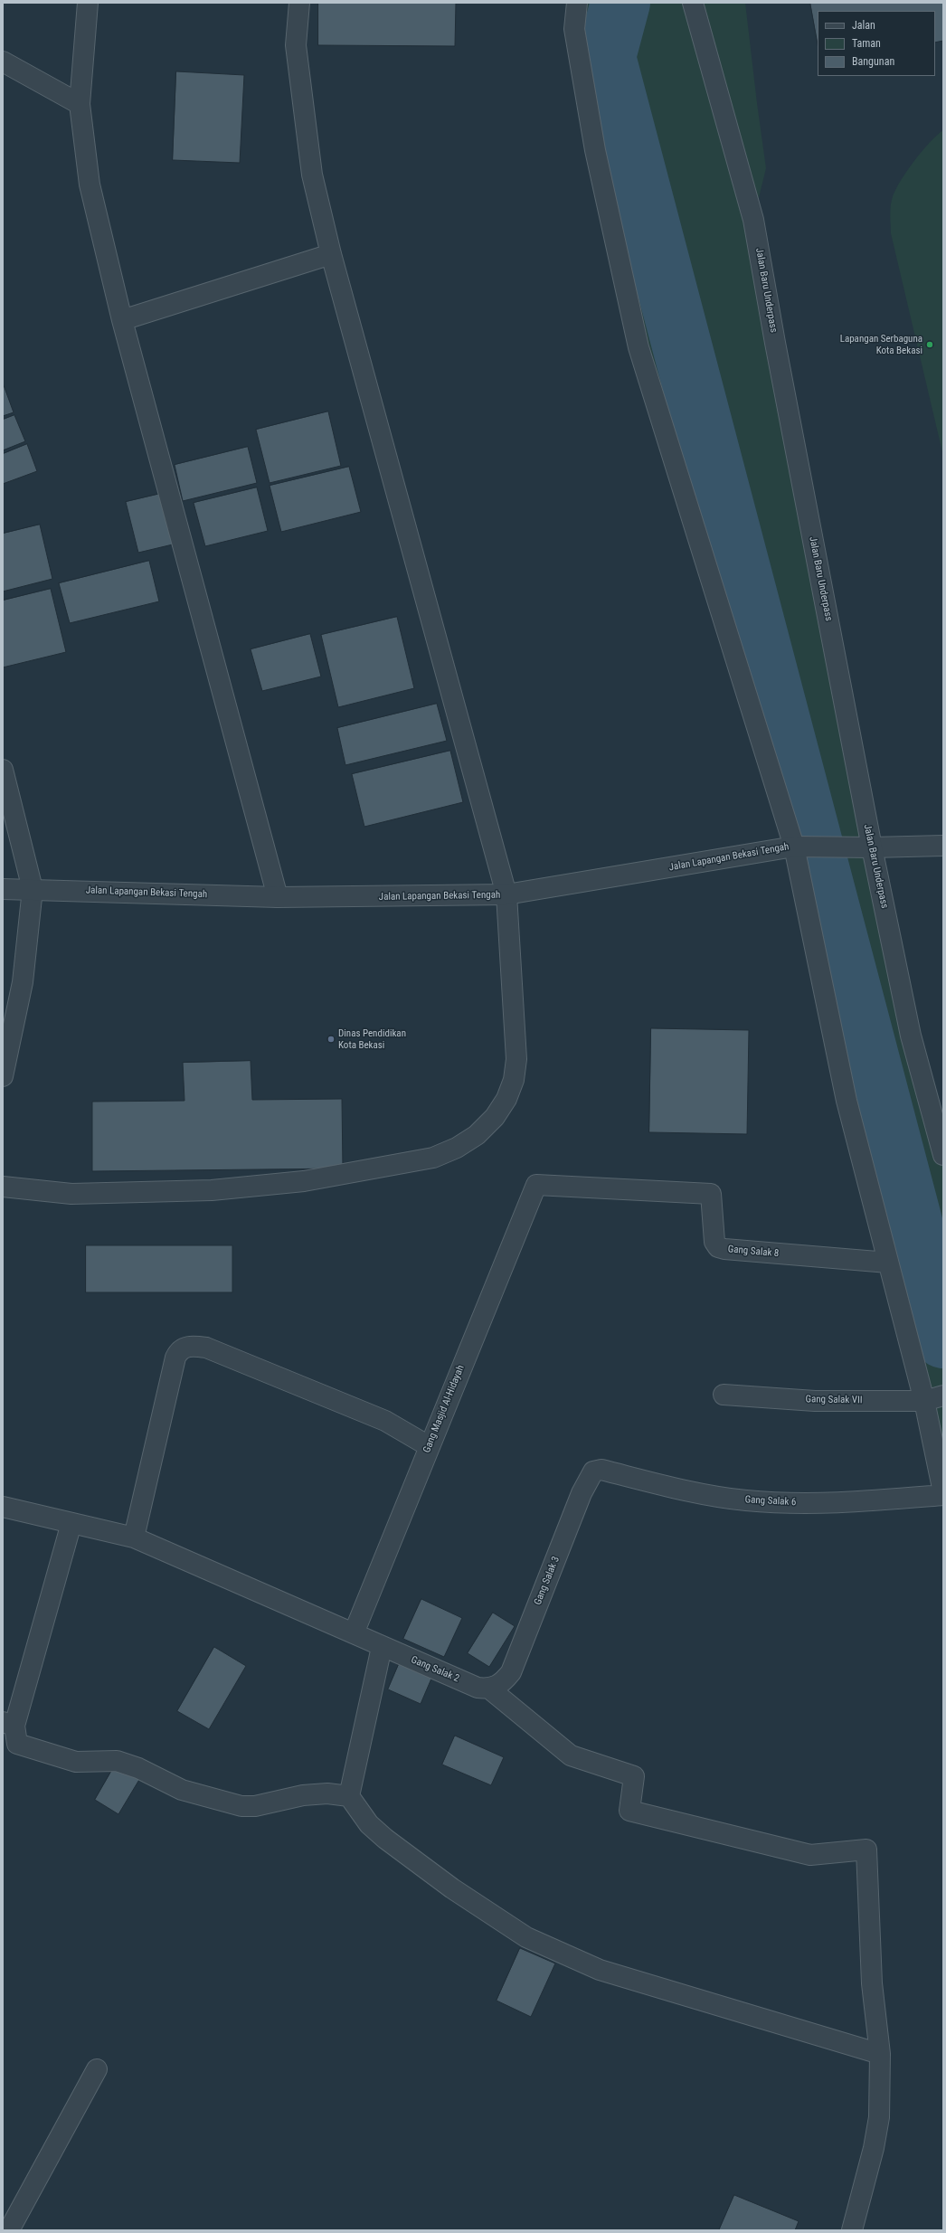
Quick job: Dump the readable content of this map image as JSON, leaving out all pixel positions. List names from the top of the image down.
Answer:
{
  "streets": {
    "street": [
      "Jalan Baru Underpass",
      "Jalan Lapangan Bekasi Tengah",
      "Gang Salak 8",
      "Gang Salak VII",
      "Gang Masjid Al-Hidayah",
      "Gang Salak 6",
      "Gang Salak 3",
      "Gang Salak 2"
    ]
  },
  "crossings": [
    ["Jalan Baru Underpass", "Jalan Lapangan Bekasi Tengah"],
    ["Gang Salak 8", "Gang Masjid Al-Hidayah"],
    ["Gang Masjid Al-Hidayah", "Gang Salak 2"],
    ["Gang Salak 6", "Gang Salak 3"],
    ["Gang Salak 3", "Gang Salak 2"]
  ],
  "places": ["Lapangan Serbaguna Kota Bekasi", "Dinas Pendidikan Kota Bekasi"],
  "legend": ["Jalan", "Taman", "Bangunan"]
}
